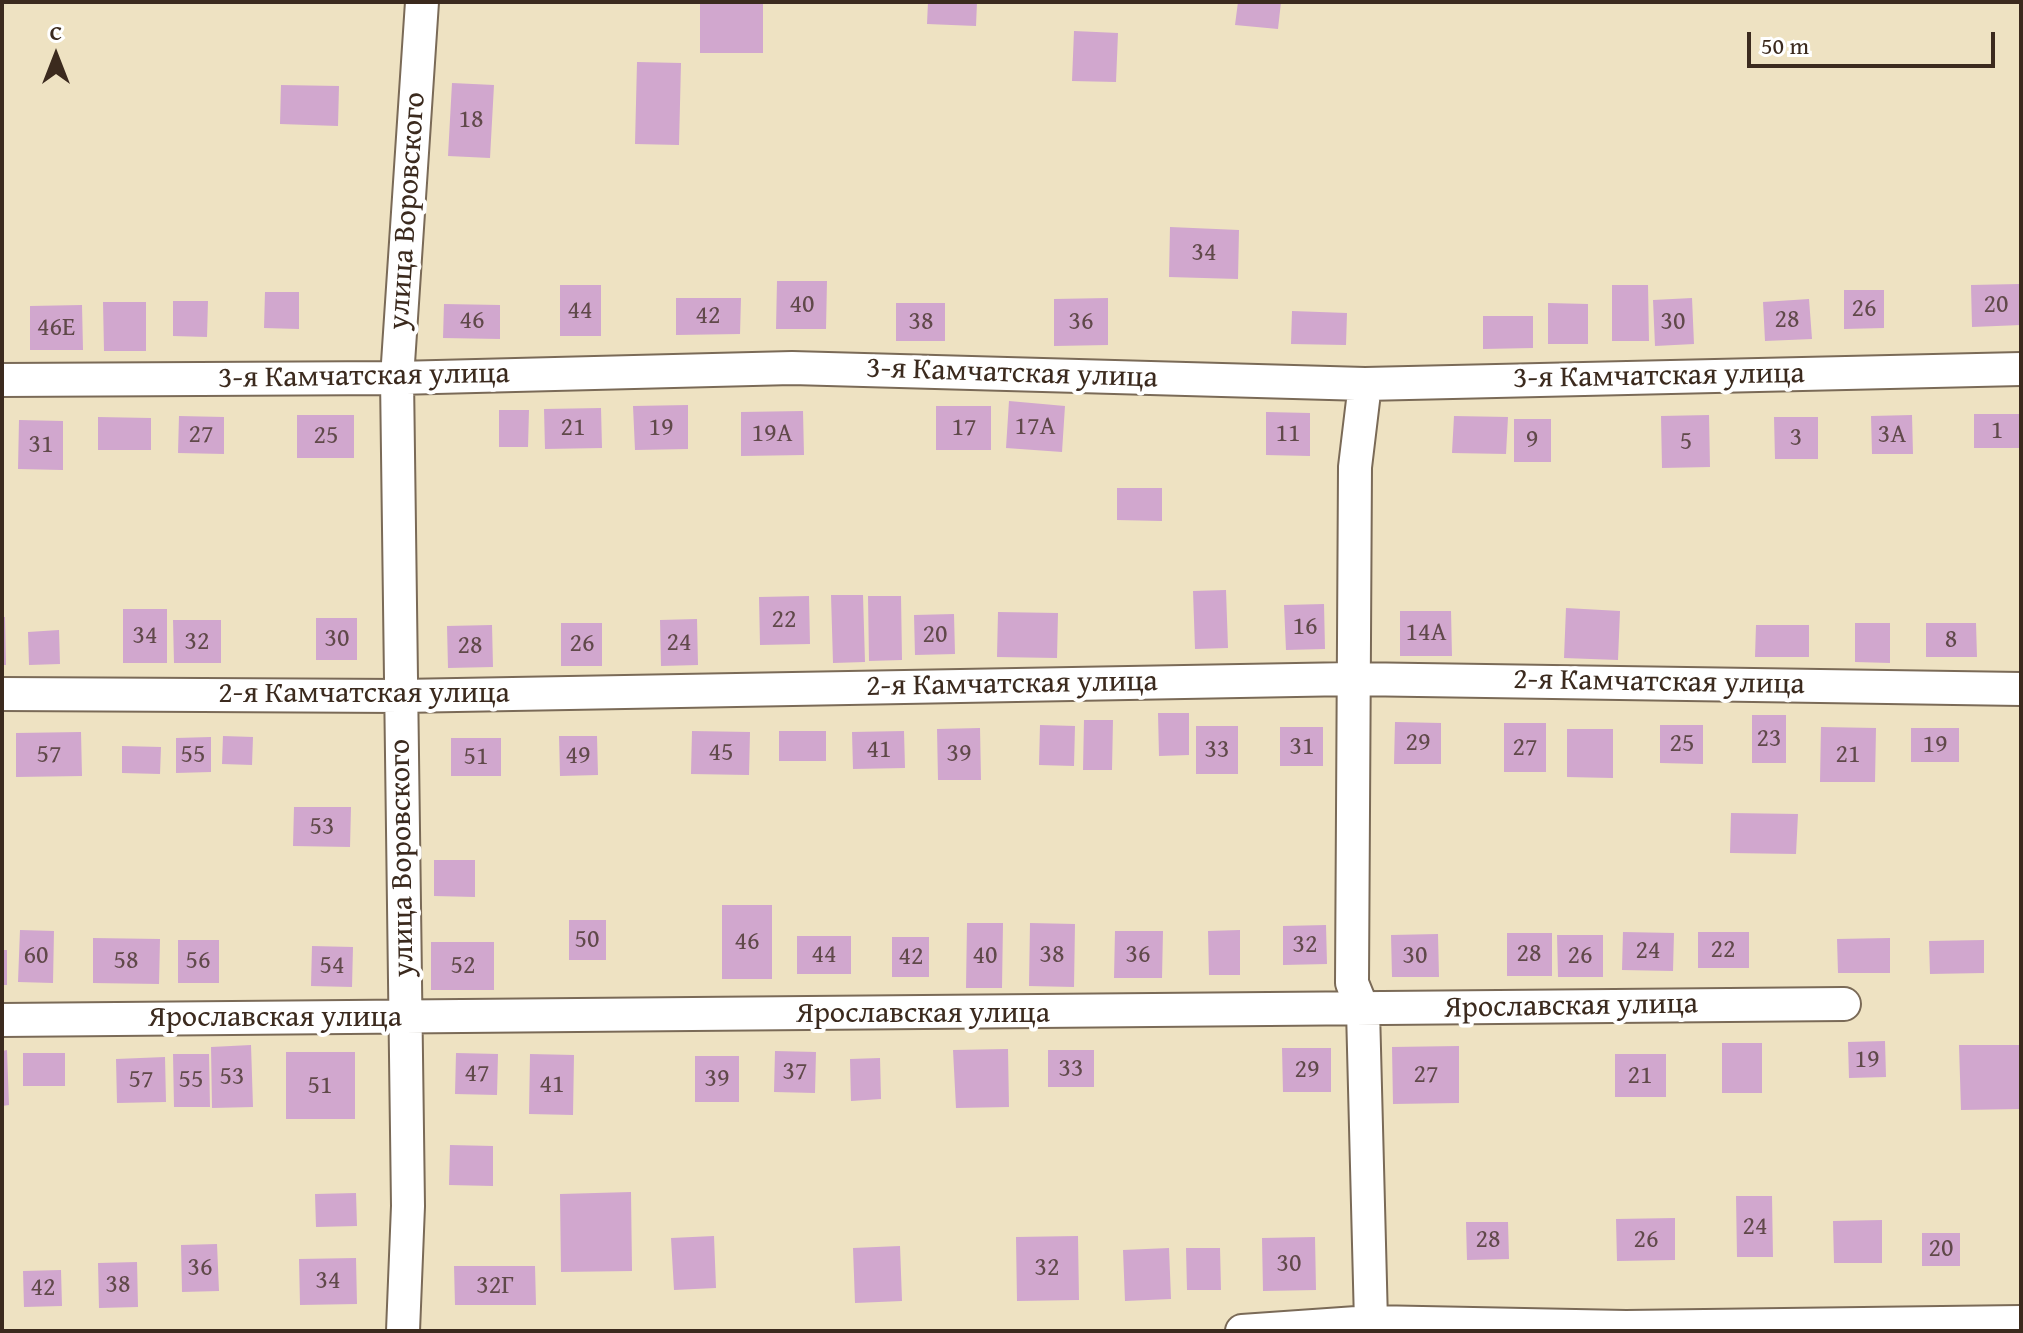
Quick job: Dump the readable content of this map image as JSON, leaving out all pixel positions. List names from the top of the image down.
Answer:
{
  "streets": {
    "street": [
      "улица Воровского",
      "3-я Камчатская улица",
      "2-я Камчатская улица",
      "Ярославская улица"
    ]
  },
  "crossings": [
    ["улица Воровского", "3-я Камчатская улица"],
    ["улица Воровского", "2-я Камчатская улица"],
    ["улица Воровского", "Ярославская улица"]
  ],
  "house_numbers": [
    "18",
    "34",
    "40",
    "20",
    "26",
    "44",
    "42",
    "28",
    "46",
    "38",
    "36",
    "30",
    "46Е",
    "17А",
    "21",
    "19",
    "17",
    "1",
    "19А",
    "11",
    "27",
    "3А",
    "25",
    "3",
    "9",
    "5",
    "31",
    "22",
    "16",
    "14А",
    "20",
    "34",
    "30",
    "8",
    "32",
    "24",
    "26",
    "28",
    "23",
    "29",
    "25",
    "19",
    "31",
    "27",
    "41",
    "33",
    "45",
    "39",
    "57",
    "55",
    "21",
    "49",
    "51",
    "53",
    "50",
    "46",
    "32",
    "22",
    "24",
    "28",
    "44",
    "38",
    "36",
    "60",
    "40",
    "30",
    "26",
    "42",
    "58",
    "56",
    "54",
    "52",
    "19",
    "33",
    "29",
    "37",
    "47",
    "27",
    "21",
    "53",
    "39",
    "57",
    "55",
    "41",
    "51",
    "24",
    "28",
    "26",
    "20",
    "30",
    "36",
    "32",
    "34",
    "38",
    "32Г",
    "42"
  ],
  "scale_bar": "50 m",
  "north": "top"
}
